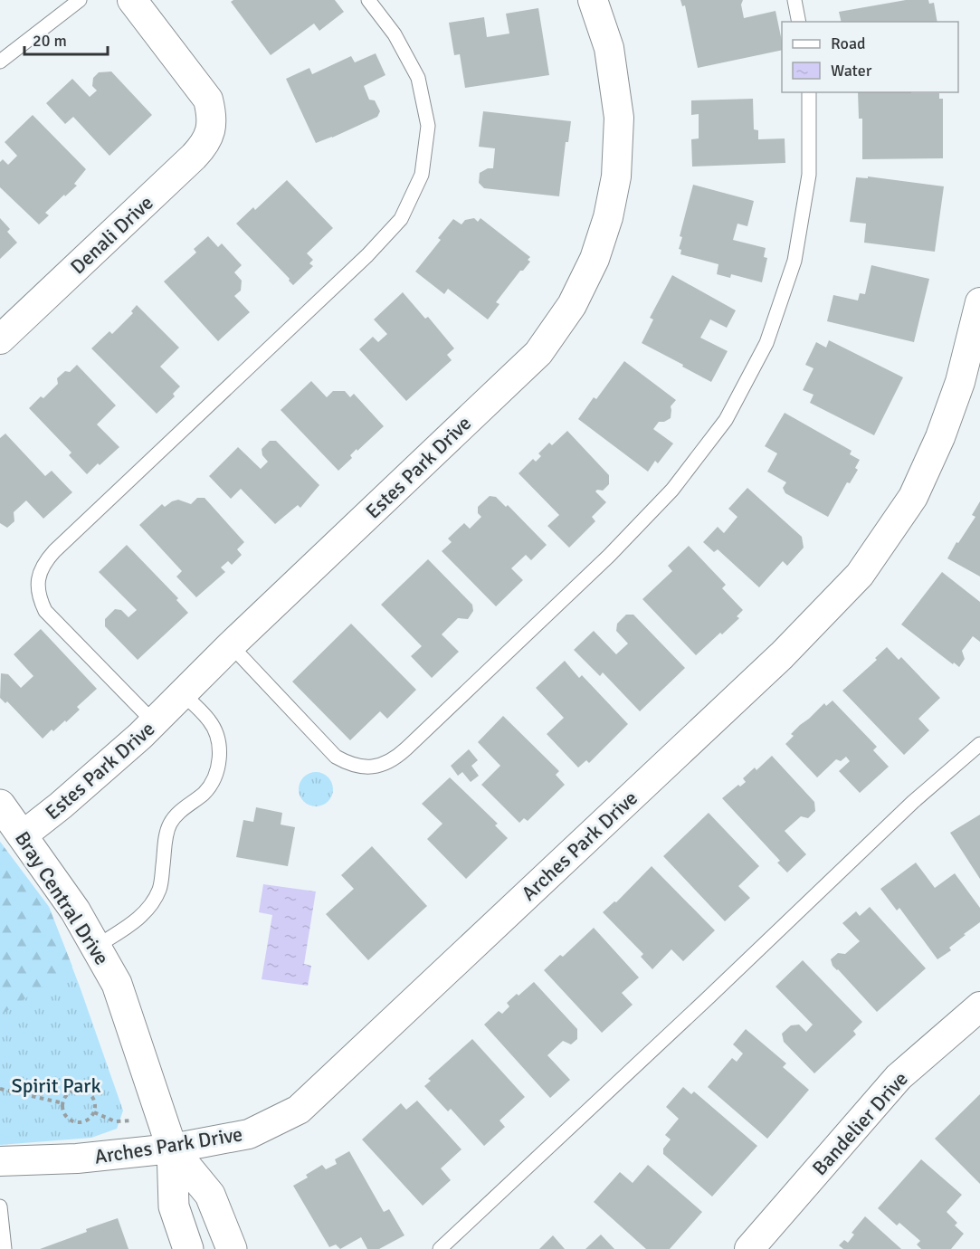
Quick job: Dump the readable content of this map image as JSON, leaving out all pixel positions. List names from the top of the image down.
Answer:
{
  "streets": {
    "street": [
      "Denali Drive",
      "Estes Park Drive",
      "Arches Park Drive",
      "Bray Central Drive",
      "Bandelier Drive"
    ]
  },
  "crossings": [
    ["Estes Park Drive", "Bray Central Drive"],
    ["Arches Park Drive", "Bray Central Drive"]
  ],
  "parks": ["Spirit Park"],
  "legend": ["Road", "Water"],
  "scale_bar": "20 m"
}
